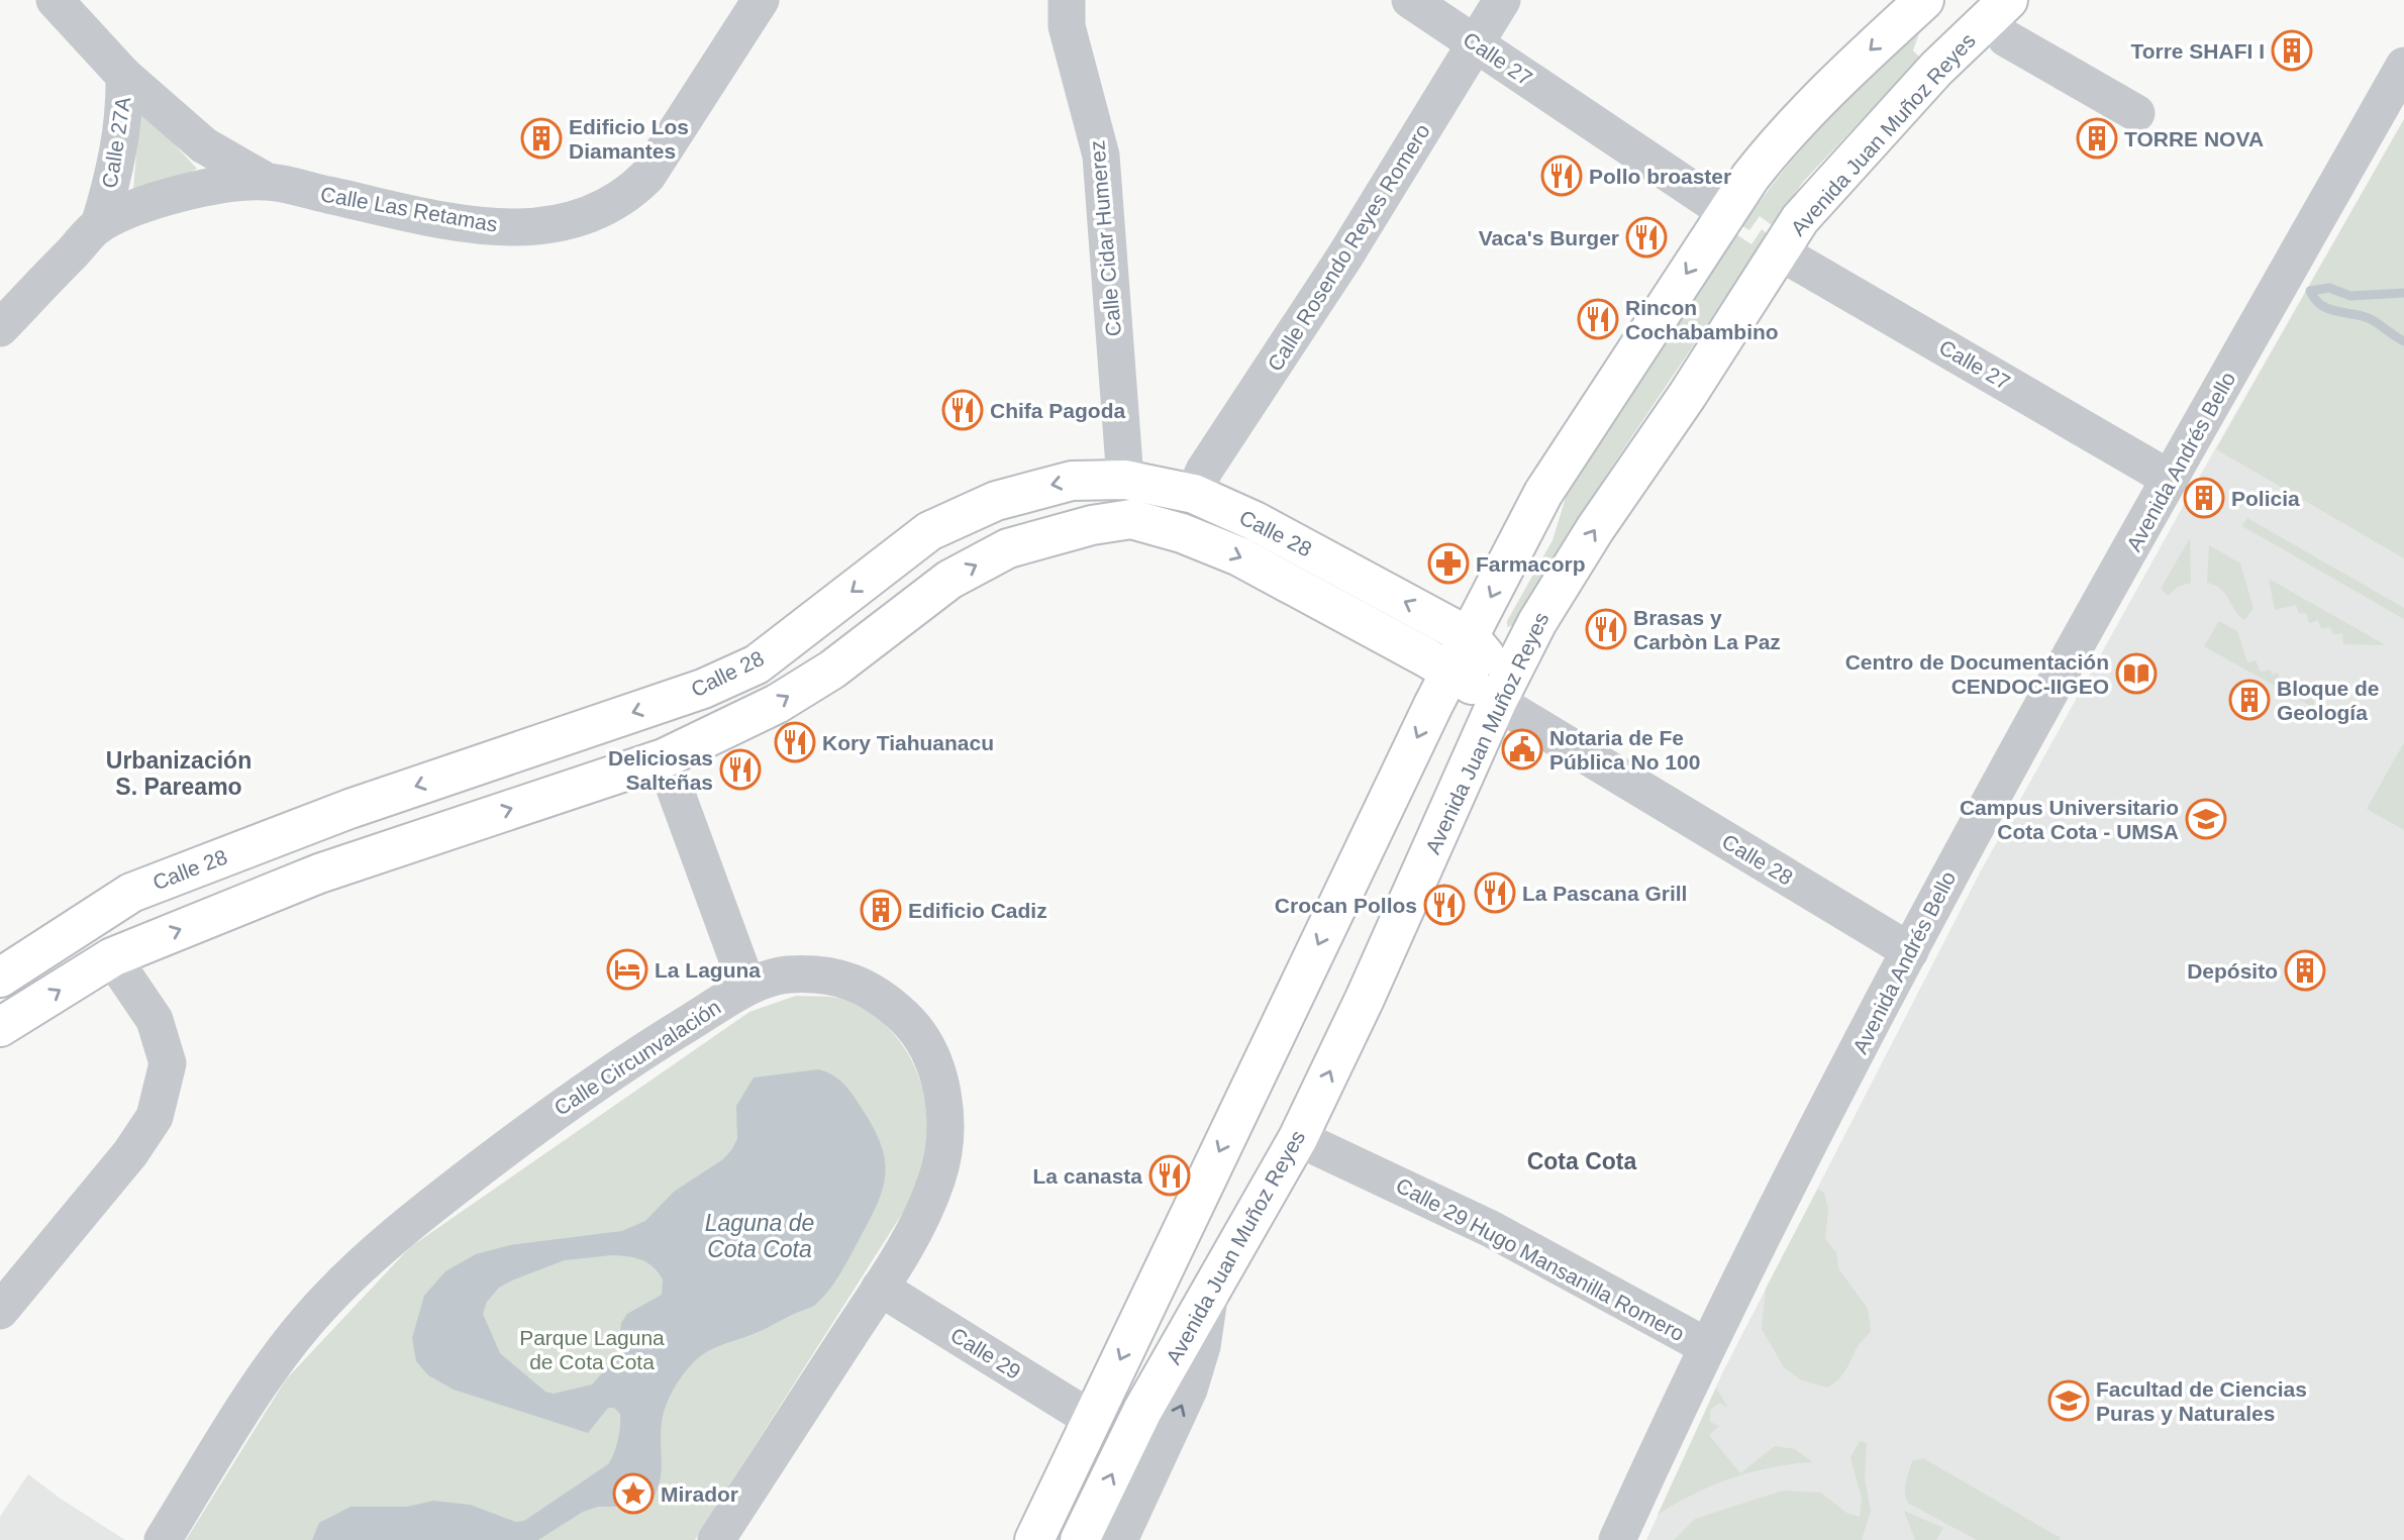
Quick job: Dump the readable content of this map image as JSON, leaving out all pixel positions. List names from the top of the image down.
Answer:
{
  "streets": {
    "main road": ["Avenida Juan Muñoz Reyes", "Calle 28"],
    "street": [
      "Calle 27",
      "Calle 27A",
      "Calle Las Retamas",
      "Calle Cidar Humerez",
      "Calle Rosendo Reyes Romero",
      "Avenida Andrés Bello",
      "Calle Circunvalación",
      "Calle 29 Hugo Mansanilla Romero",
      "Calle 29"
    ]
  },
  "crossings": [
    ["Calle 27", "Avenida Juan Muñoz Reyes"],
    ["Calle 27", "Calle Rosendo Reyes Romero"],
    ["Calle 27", "Avenida Andrés Bello"],
    ["Avenida Juan Muñoz Reyes", "Calle 28"],
    ["Avenida Juan Muñoz Reyes", "Calle 29 Hugo Mansanilla Romero"],
    ["Calle 27A", "Calle Las Retamas"],
    ["Calle Cidar Humerez", "Calle 28"],
    ["Calle Rosendo Reyes Romero", "Calle 28"],
    ["Avenida Andrés Bello", "Calle 28"],
    ["Avenida Andrés Bello", "Calle 29 Hugo Mansanilla Romero"],
    ["Calle Circunvalación", "Calle 29"]
  ],
  "districts": ["Urbanización S. Pareamo", "Cota Cota"],
  "water": ["Laguna de Cota Cota"],
  "parks": ["Parque Laguna de Cota Cota"],
  "places": {
    "building": [
      "Torre SHAFI I",
      "Edificio Los Diamantes",
      "TORRE NOVA",
      "Policia",
      "Bloque de Geología",
      "Edificio Cadiz",
      "Depósito"
    ],
    "restaurant": [
      "Pollo broaster",
      "Vaca's Burger",
      "Rincon Cochabambino",
      "Chifa Pagoda",
      "Brasas y Carbòn La Paz",
      "Kory Tiahuanacu",
      "Deliciosas Salteñas",
      "La Pascana Grill",
      "Crocan Pollos",
      "La canasta"
    ],
    "pharmacy": ["Farmacorp"],
    "library": ["Centro de Documentación CENDOC-IIGEO"],
    "public building": ["Notaria de Fe Pública No 100"],
    "school or university": ["Campus Universitario Cota Cota - UMSA", "Facultad de Ciencias Puras y Naturales"],
    "hotel": ["La Laguna"],
    "place": ["Mirador"]
  }
}
